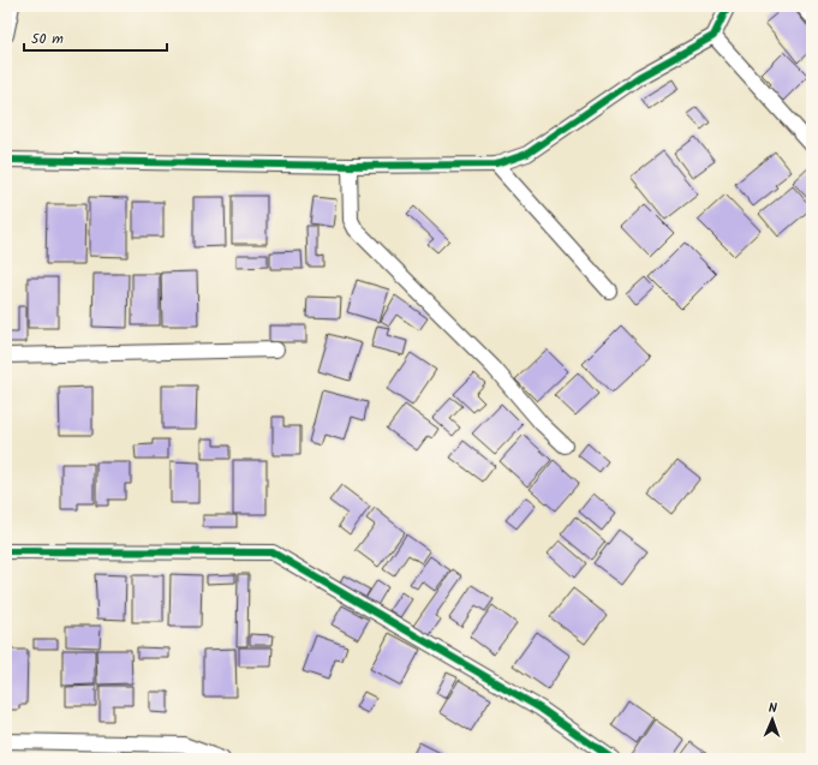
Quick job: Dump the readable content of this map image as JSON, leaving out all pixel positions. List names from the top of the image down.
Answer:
{
  "scale_bar": "50 m",
  "north": "top"
}
